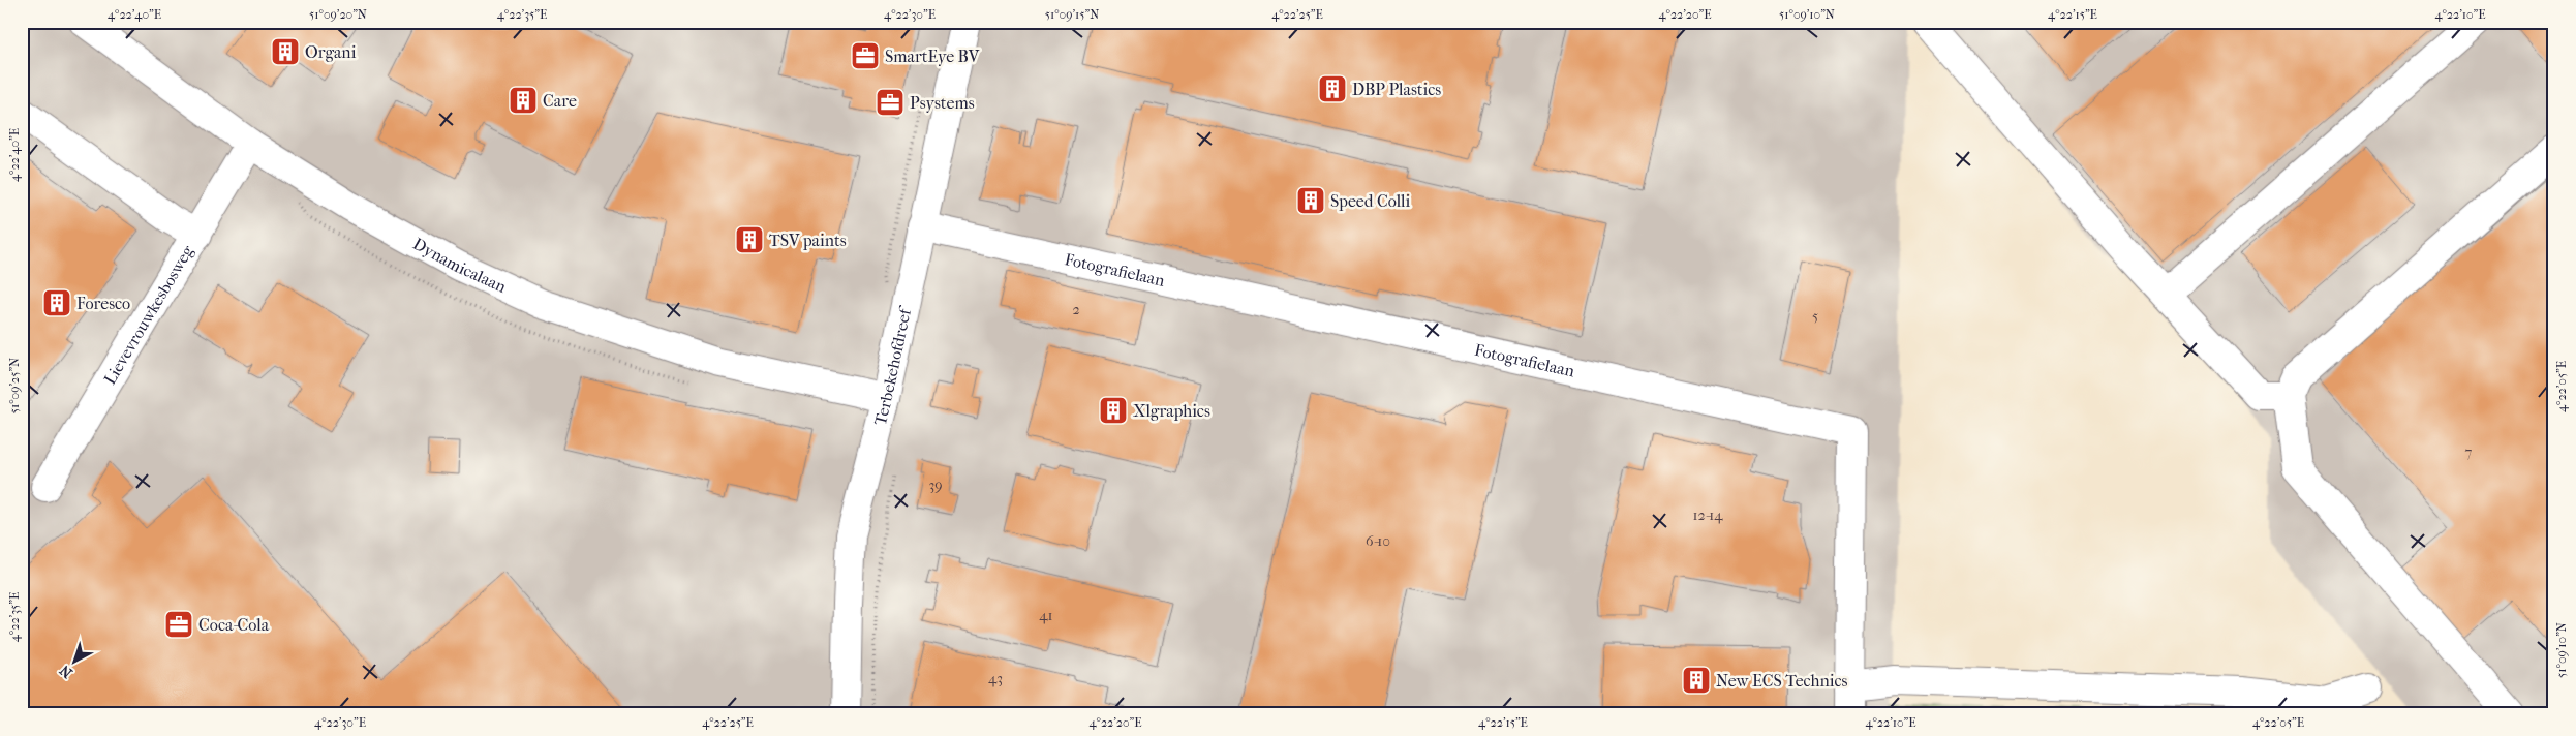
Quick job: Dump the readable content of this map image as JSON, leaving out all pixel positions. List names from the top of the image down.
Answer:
{
  "streets": {
    "street": [
      "Dynamicalaan",
      "Fotografielaan",
      "Lievevrouwkesbosweg",
      "Terbekehofdreef"
    ]
  },
  "crossings": [
    ["Dynamicalaan", "Lievevrouwkesbosweg"],
    ["Dynamicalaan", "Terbekehofdreef"],
    ["Fotografielaan", "Terbekehofdreef"]
  ],
  "places": {
    "building": [
      "Organi",
      "DBP Plastics",
      "Care",
      "Speed Colli",
      "TSV paints",
      "Foresco",
      "Xlgraphics",
      "New ECS Technics"
    ],
    "office": ["SmartEye BV", "Psystems", "Coca-Cola"]
  },
  "house_numbers": [
    "2",
    "5",
    "7",
    "39",
    "12-14",
    "6-10",
    "41",
    "43"
  ],
  "north": "bottom left",
  "coordinates": [
    "4°22'40\"E",
    "51°09'20\"N",
    "4°22'35\"E",
    "4°22'30\"E",
    "51°09'15\"N",
    "4°22'25\"E",
    "4°22'20\"E",
    "51°09'10\"N",
    "4°22'15\"E",
    "4°22'10\"E",
    "51°09'25\"N",
    "4°22'05\"E"
  ]
}
